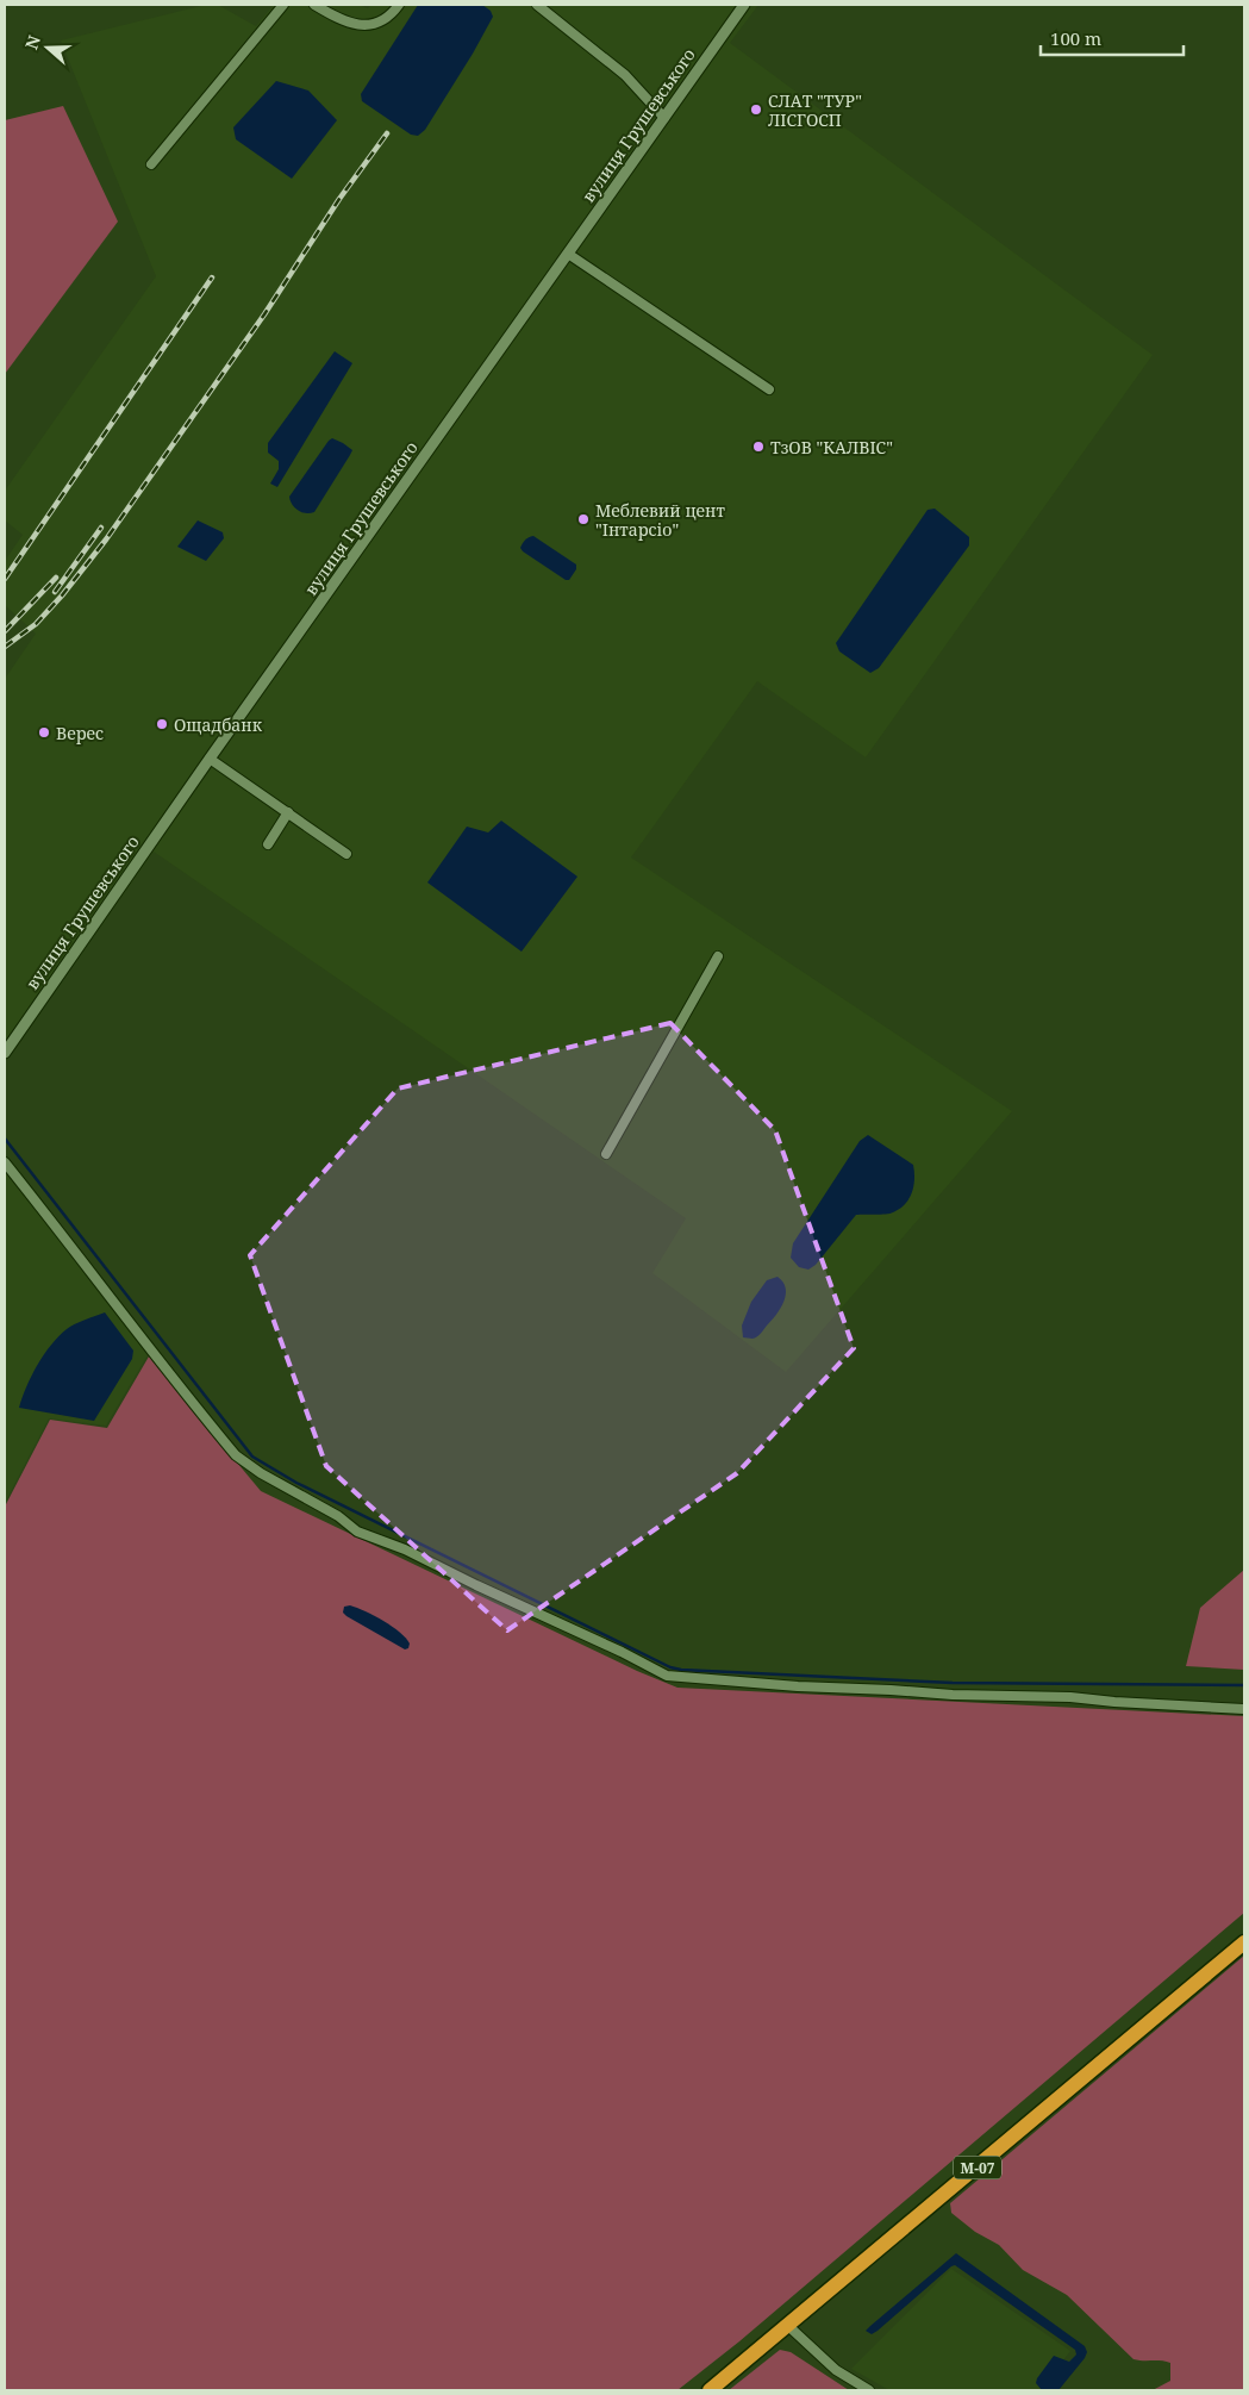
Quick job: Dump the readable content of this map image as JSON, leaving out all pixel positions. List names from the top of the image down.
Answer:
{
  "streets": {
    "highway": ["М-07"],
    "street": ["вулиця Грушевського"]
  },
  "places": [
    "СЛАТ \"ТУР\" ЛІСГОСП",
    "ТзОВ \"КАЛВІС\"",
    "Меблевий цент \"Інтарсіо\"",
    "Ощадбанк",
    "Верес"
  ],
  "scale_bar": "100 m",
  "north": "left"
}
